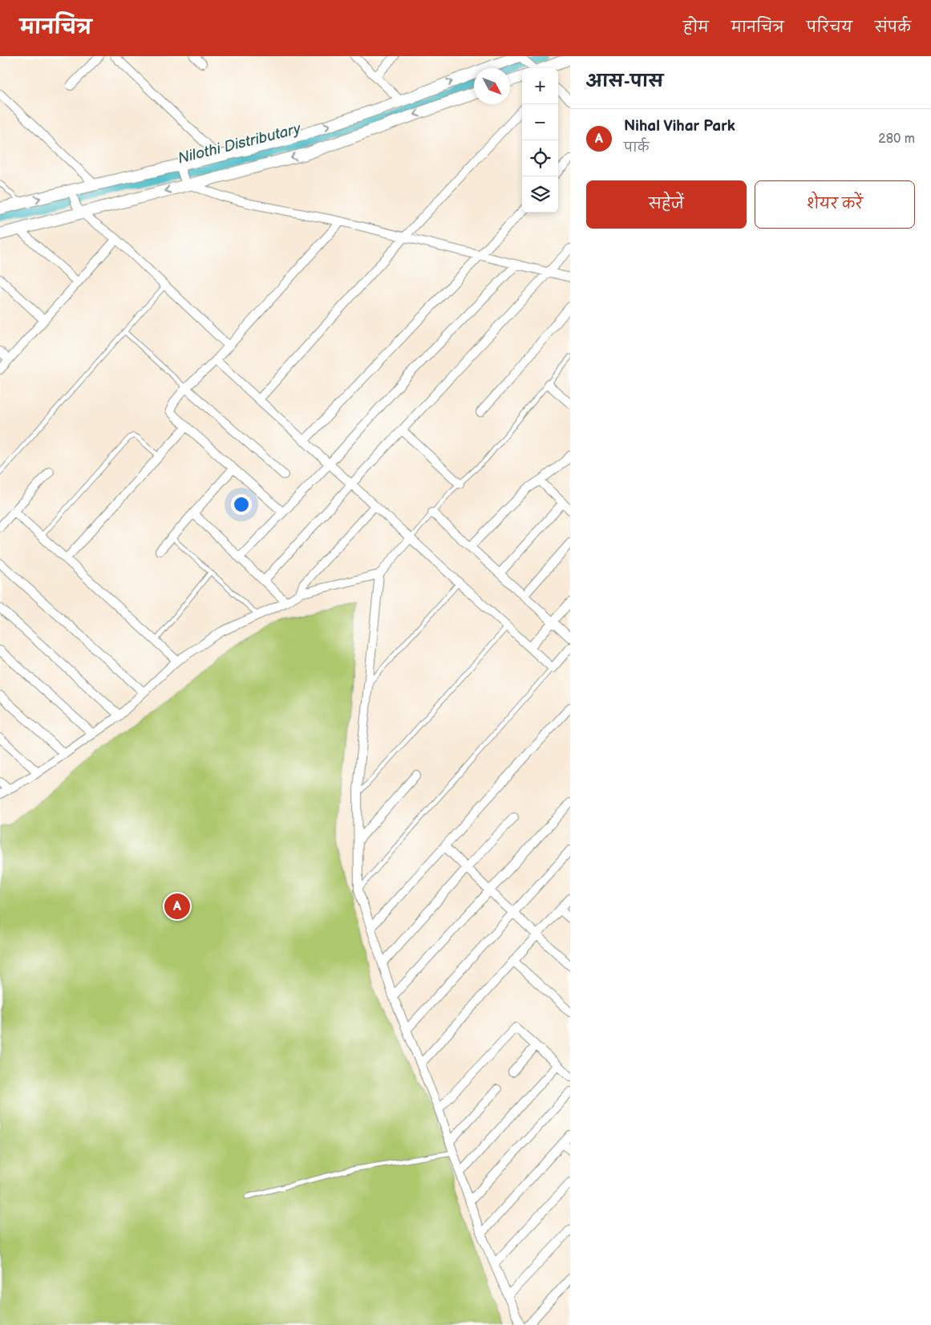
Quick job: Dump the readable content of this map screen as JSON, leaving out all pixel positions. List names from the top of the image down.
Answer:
{
  "water": ["Nilothi Distributary"],
  "north": "bottom right",
  "page": {
    "header": "मानचित्र",
    "nav": [
      "होम",
      "मानचित्र",
      "परिचय",
      "संपर्क"
    ],
    "heading": "आस-पास",
    "map_buttons": ["+", "−"],
    "list": [
      {
        "mark": "A",
        "name": "Nihal Vihar Park",
        "note": "पार्क",
        "value": "280 m"
      }
    ],
    "buttons": ["सहेजें", "शेयर करें"],
    "pins": "A"
  }
}
